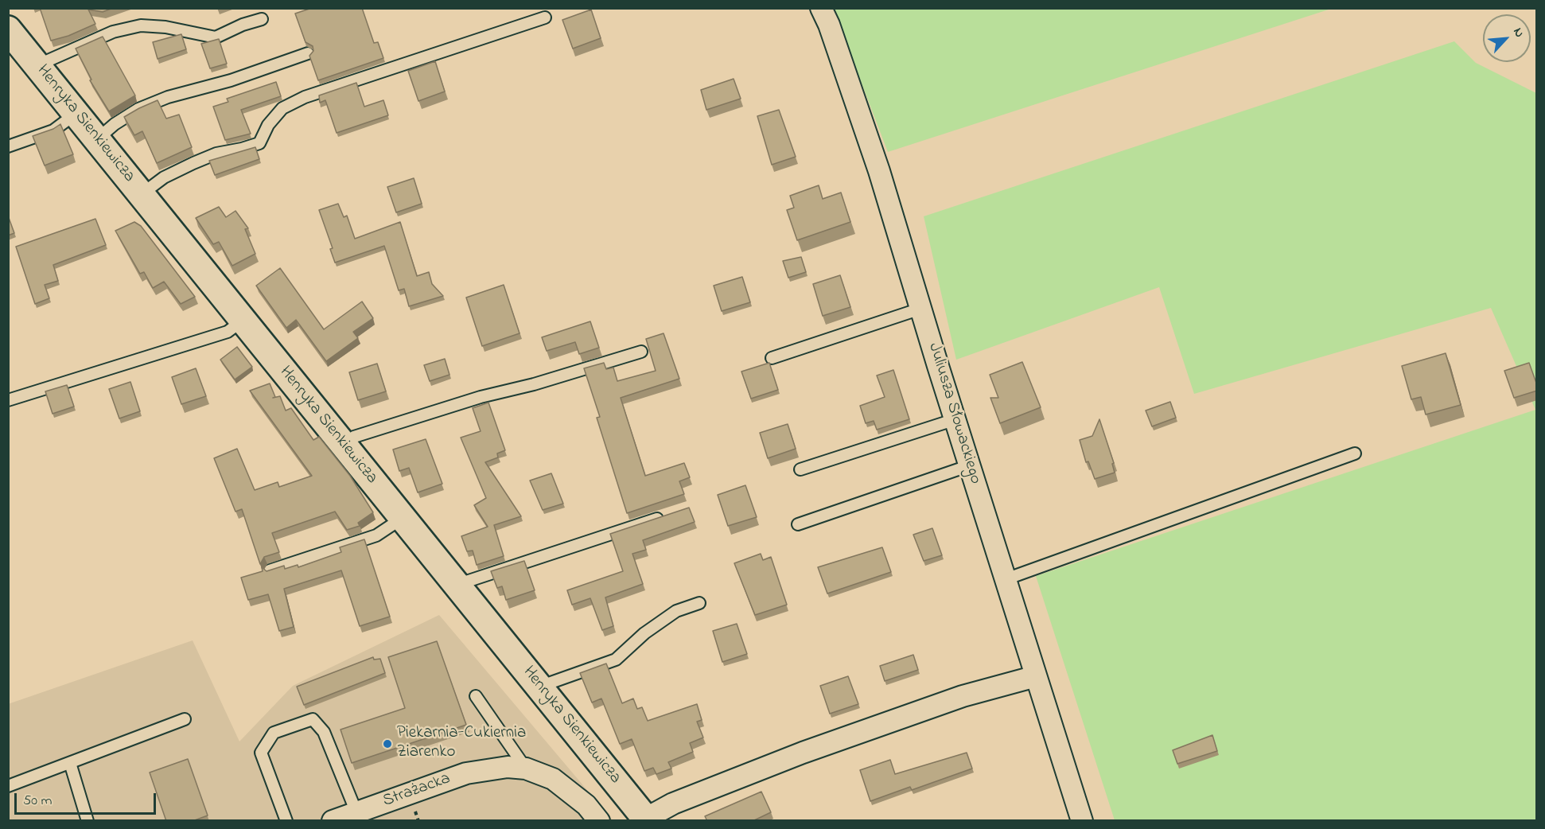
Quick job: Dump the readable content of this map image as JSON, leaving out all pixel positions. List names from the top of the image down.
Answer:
{
  "streets": {
    "street": ["Henryka Sienkiewicza", "Juliusza Słowackiego", "Strażacka"]
  },
  "places": ["Piekarnia-Cukiernia Ziarenko"],
  "scale_bar": "50 m",
  "north": "top right"
}
